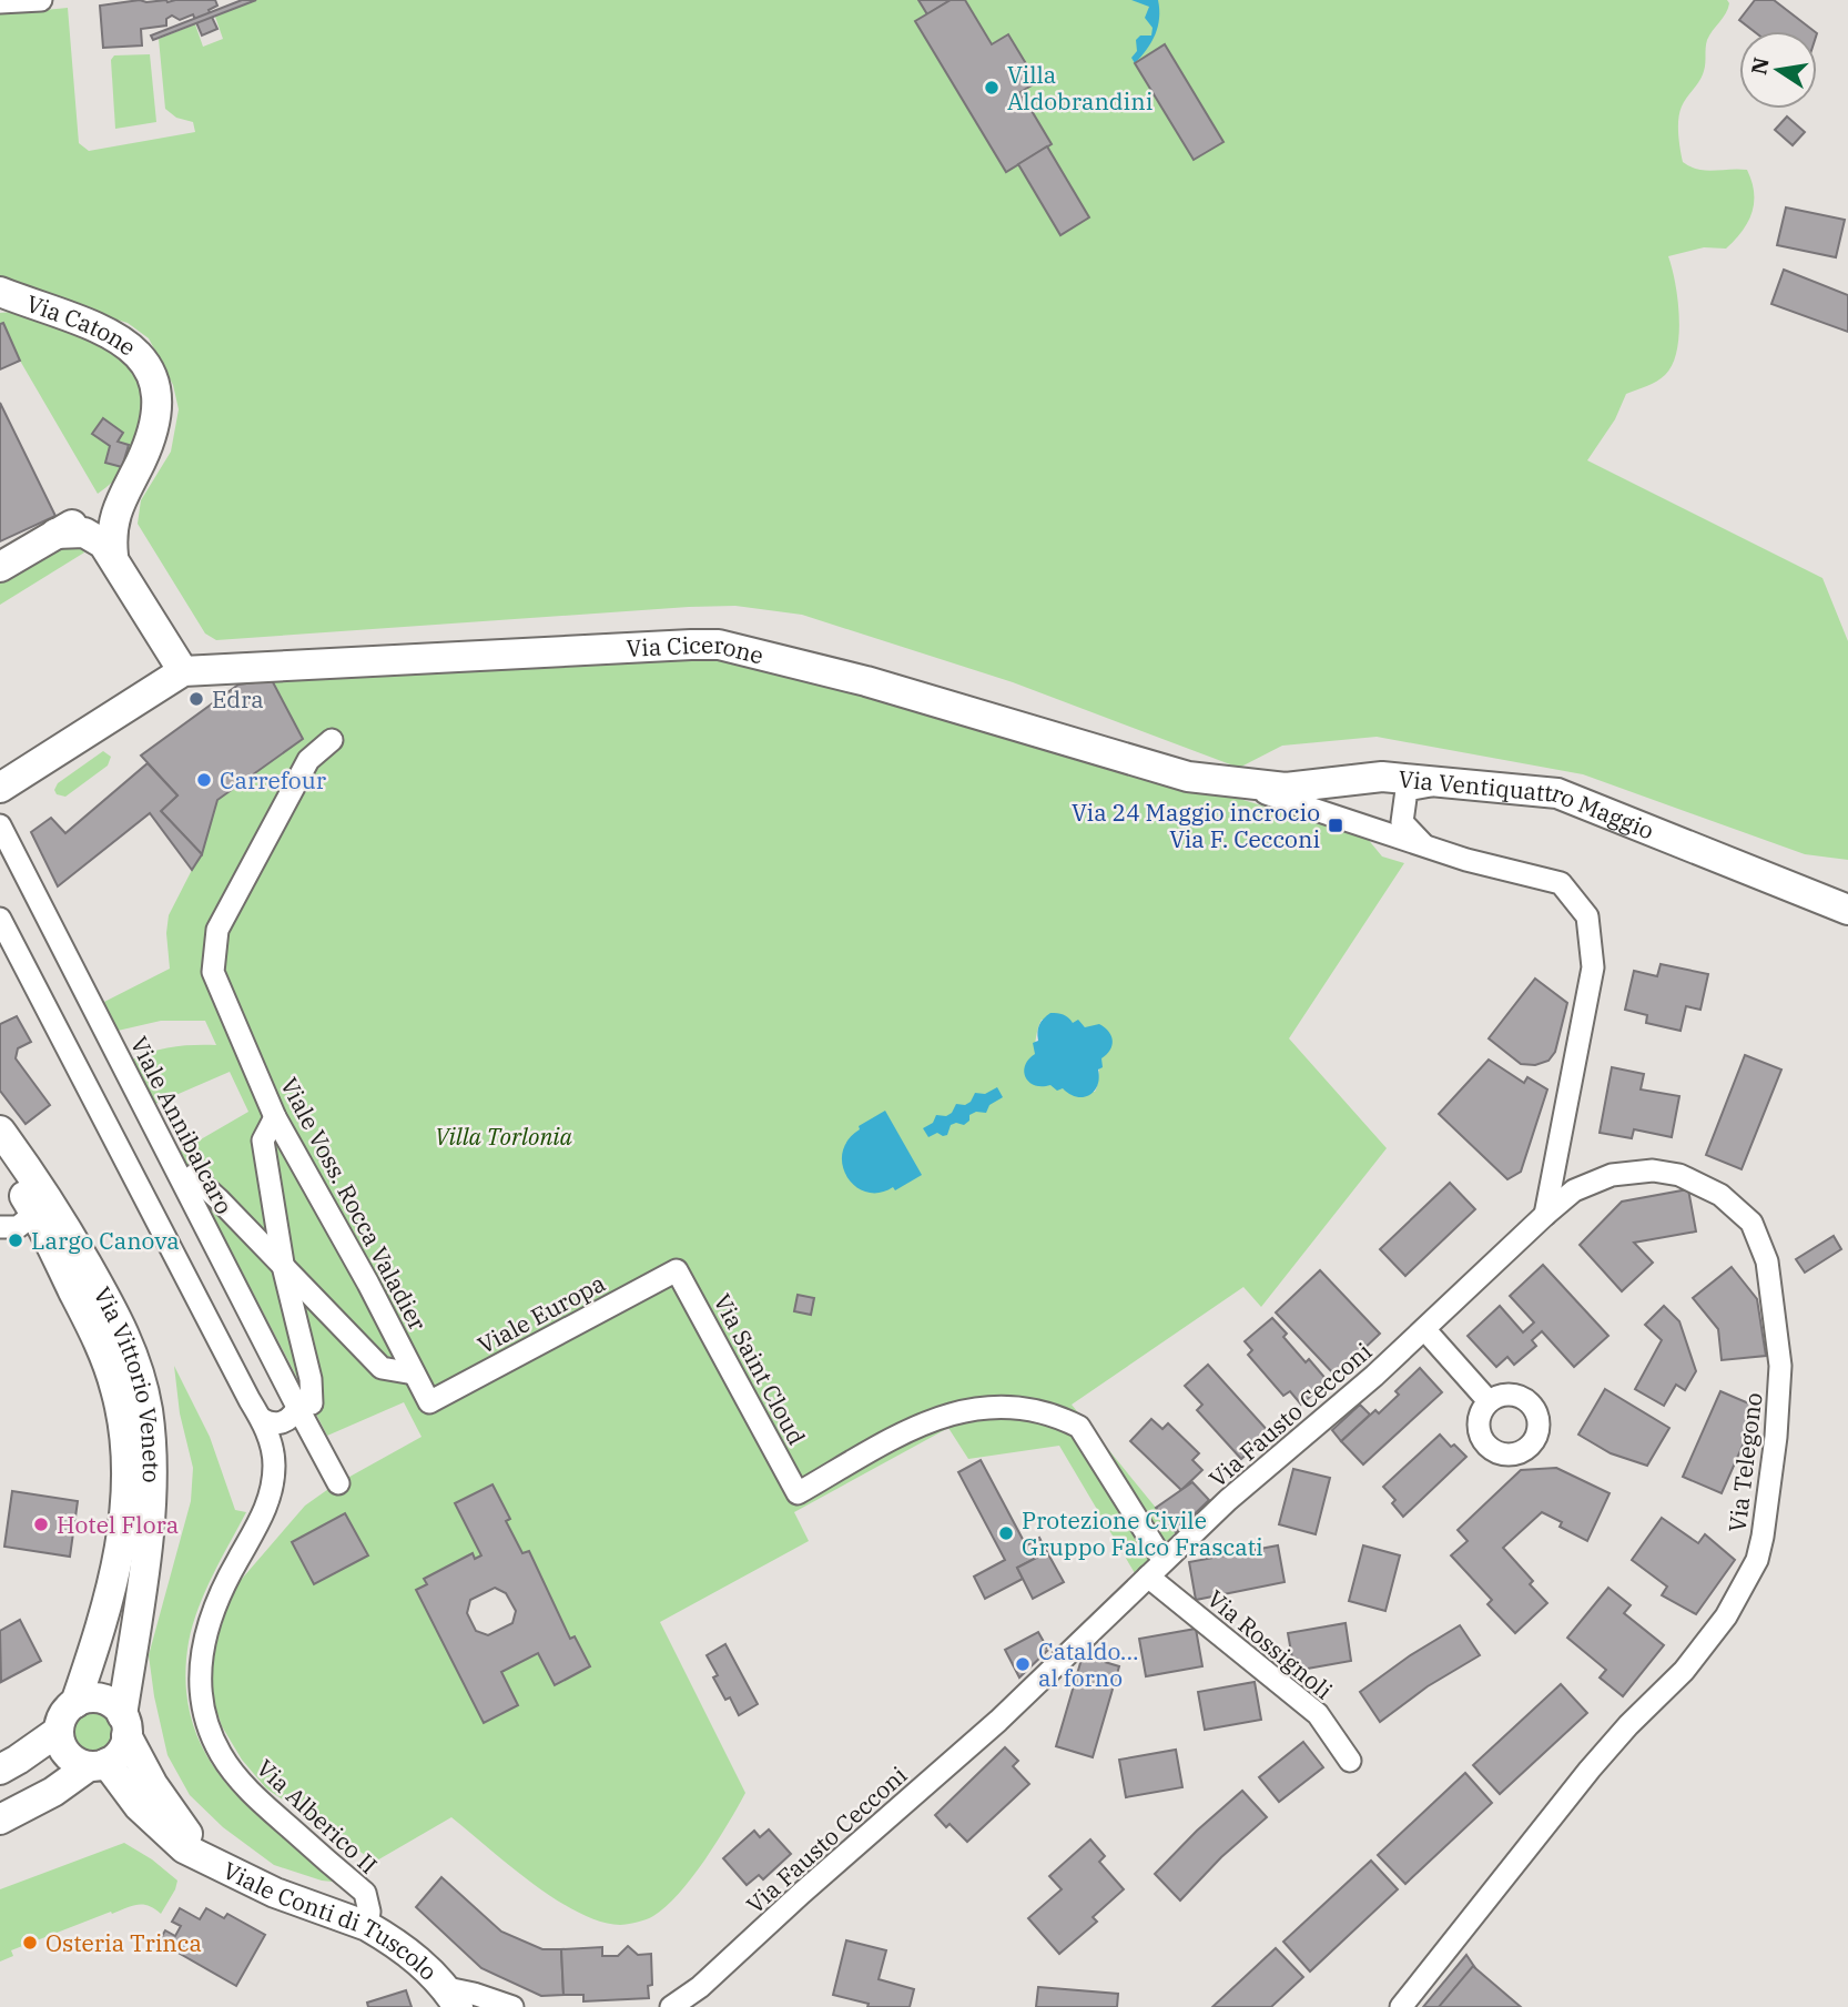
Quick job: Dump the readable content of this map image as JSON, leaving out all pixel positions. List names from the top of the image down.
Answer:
{
  "streets": {
    "main road": [
      "Via Catone",
      "Via Cicerone",
      "Via Ventiquattro Maggio",
      "Via Vittorio Veneto",
      "Viale Conti di Tuscolo"
    ],
    "street": [
      "Viale Annibalcaro",
      "Viale Voss. Rocca Valadier",
      "Viale Europa",
      "Via Saint Cloud",
      "Via Fausto Cecconi",
      "Via Telegono",
      "Via Rossignoli",
      "Via Alberico II"
    ]
  },
  "crossings": [
    ["Via Cicerone", "Via Ventiquattro Maggio"],
    ["Viale Voss. Rocca Valadier", "Viale Europa"],
    ["Viale Europa", "Via Saint Cloud"],
    ["Via Saint Cloud", "Via Rossignoli"],
    ["Via Vittorio Veneto", "Viale Conti di Tuscolo"],
    ["Via Fausto Cecconi", "Via Telegono"],
    ["Via Fausto Cecconi", "Via Rossignoli"],
    ["Via Alberico II", "Viale Conti di Tuscolo"]
  ],
  "parks": ["Villa Torlonia"],
  "places": {
    "other": [
      "Villa Aldobrandini",
      "Edra",
      "Carrefour",
      "Largo Canova",
      "Hotel Flora",
      "Protezione Civile Gruppo Falco Frascati",
      "Cataldo... al forno",
      "Osteria Trinca"
    ],
    "transit": ["Via 24 Maggio incrocio Via F. Cecconi"]
  },
  "north": "left"
}
